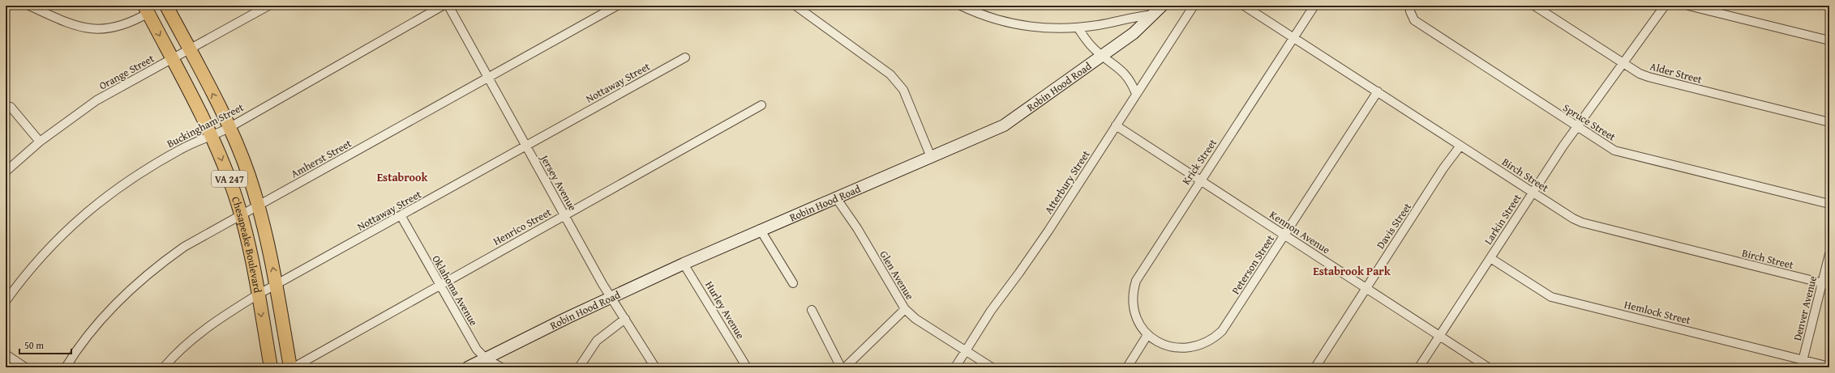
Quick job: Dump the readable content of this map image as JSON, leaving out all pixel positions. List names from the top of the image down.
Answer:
{
  "streets": {
    "main road": ["VA 247", "Chesapeake Boulevard"],
    "street": [
      "Orange Street",
      "Alder Street",
      "Nottaway Street",
      "Robin Hood Road",
      "Spruce Street",
      "Buckingham Street",
      "Amherst Street",
      "Krick Street",
      "Birch Street",
      "Atterbury Street",
      "Jersey Avenue",
      "Larkin Street",
      "Davis Street",
      "Henrico Street",
      "Kennon Avenue",
      "Peterson Street",
      "Glen Avenue",
      "Oklahoma Avenue",
      "Denver Avenue",
      "Hurley Avenue",
      "Hemlock Street"
    ]
  },
  "crossings": [
    ["Orange Street", "Chesapeake Boulevard"],
    ["Alder Street", "Larkin Street"],
    ["Nottaway Street", "Jersey Avenue"],
    ["Nottaway Street", "Chesapeake Boulevard"],
    ["Nottaway Street", "Oklahoma Avenue"],
    ["Robin Hood Road", "Jersey Avenue"],
    ["Robin Hood Road", "Glen Avenue"],
    ["Robin Hood Road", "Oklahoma Avenue"],
    ["Robin Hood Road", "Hurley Avenue"],
    ["Spruce Street", "Larkin Street"],
    ["Buckingham Street", "Chesapeake Boulevard"],
    ["Amherst Street", "Jersey Avenue"],
    ["Amherst Street", "Chesapeake Boulevard"],
    ["Krick Street", "Birch Street"],
    ["Krick Street", "Kennon Avenue"],
    ["Krick Street", "Peterson Street"],
    ["Birch Street", "Larkin Street"],
    ["Birch Street", "Davis Street"],
    ["Birch Street", "Peterson Street"],
    ["Birch Street", "Denver Avenue"],
    ["Atterbury Street", "Kennon Avenue"],
    ["Atterbury Street", "Glen Avenue"],
    ["Jersey Avenue", "Henrico Street"],
    ["Larkin Street", "Kennon Avenue"],
    ["Larkin Street", "Hemlock Street"],
    ["Davis Street", "Kennon Avenue"],
    ["Henrico Street", "Oklahoma Avenue"],
    ["Kennon Avenue", "Peterson Street"],
    ["Denver Avenue", "Hemlock Street"]
  ],
  "districts": ["Estabrook", "Estabrook Park"],
  "scale_bar": "50 m"
}
